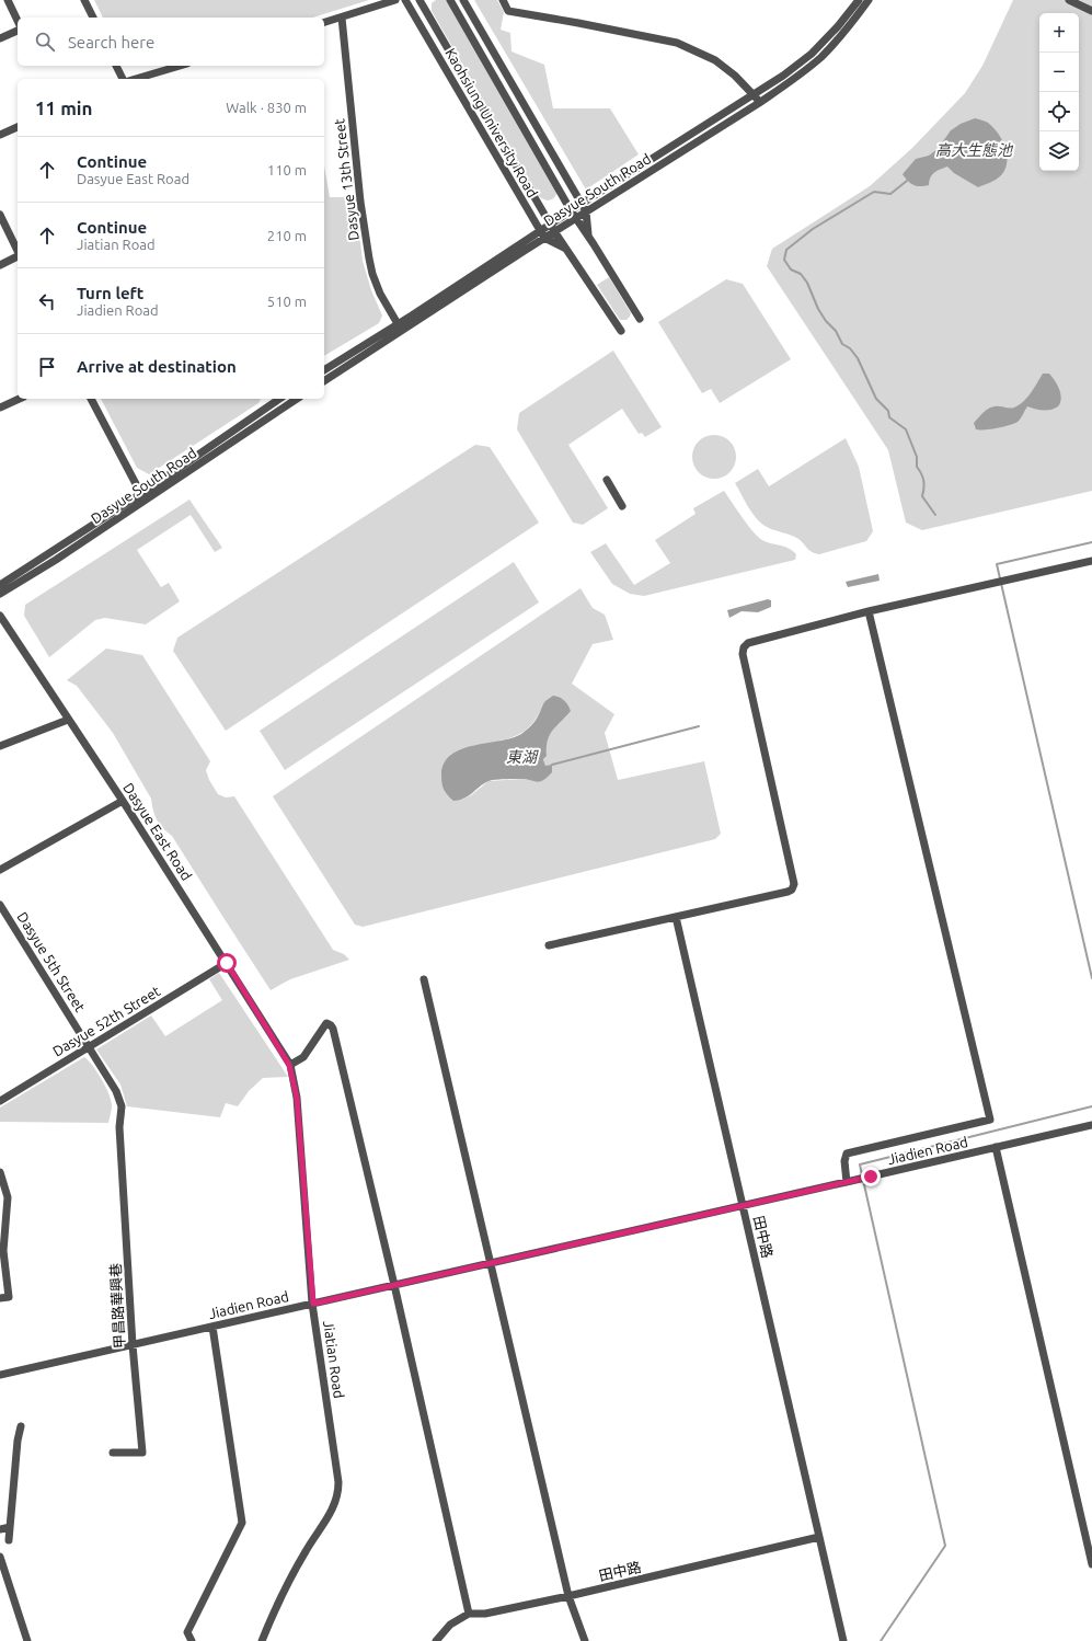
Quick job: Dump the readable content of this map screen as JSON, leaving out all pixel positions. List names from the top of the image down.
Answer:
{
  "streets": {
    "street": [
      "Kaohsiung University Road",
      "Dasyue 13th Street",
      "Dasyue South Road",
      "Dasyue East Road",
      "Dasyue 5th Street",
      "Dasyue 52th Street",
      "Jiadien Road",
      "田中路",
      "甲昌路華興巷",
      "Jiatian Road"
    ]
  },
  "crossings": [
    ["Kaohsiung University Road", "Dasyue South Road"],
    ["Dasyue 13th Street", "Dasyue South Road"],
    ["Dasyue East Road", "Dasyue 52th Street"],
    ["Dasyue East Road", "Jiatian Road"],
    ["Dasyue 5th Street", "Dasyue 52th Street"],
    ["Dasyue 5th Street", "甲昌路華興巷"],
    ["Jiadien Road", "田中路"],
    ["Jiadien Road", "甲昌路華興巷"],
    ["Jiadien Road", "Jiatian Road"]
  ],
  "water": ["高大生態池", "東湖"],
  "page": {
    "map_buttons": ["+", "−"],
    "search": "Search here",
    "heading": ["11 min", "Walk · 830 m"],
    "list": [
      ["Continue", "Dasyue East Road", "110 m"],
      ["Continue", "Jiatian Road", "210 m"],
      ["Turn left", "Jiadien Road", "510 m"],
      "Arrive at destination"
    ]
  }
}
